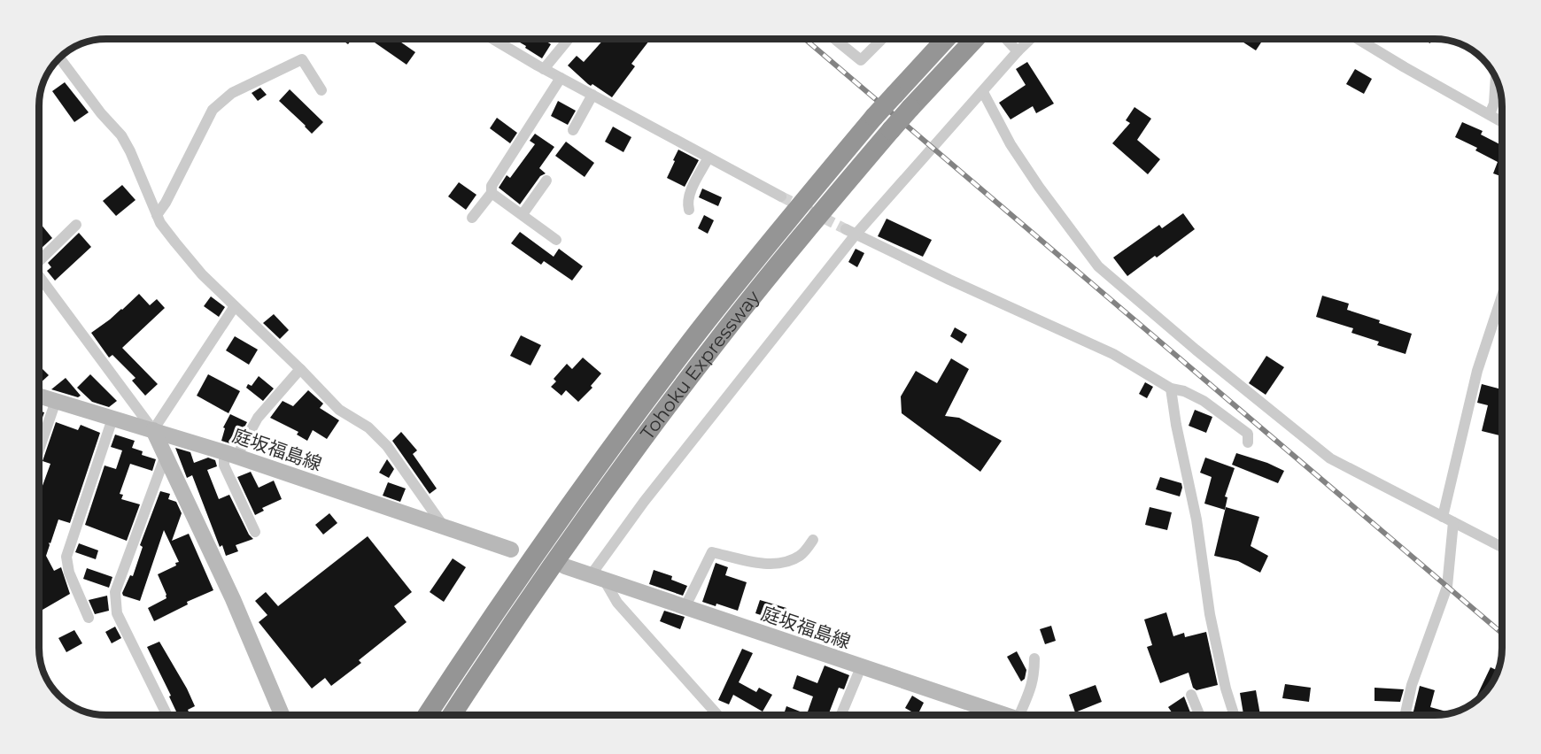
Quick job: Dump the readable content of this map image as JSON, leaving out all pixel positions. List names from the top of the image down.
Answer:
{
  "streets": {
    "highway": ["Tohoku Expressway"],
    "main road": ["庭坂福島線"]
  }
}
